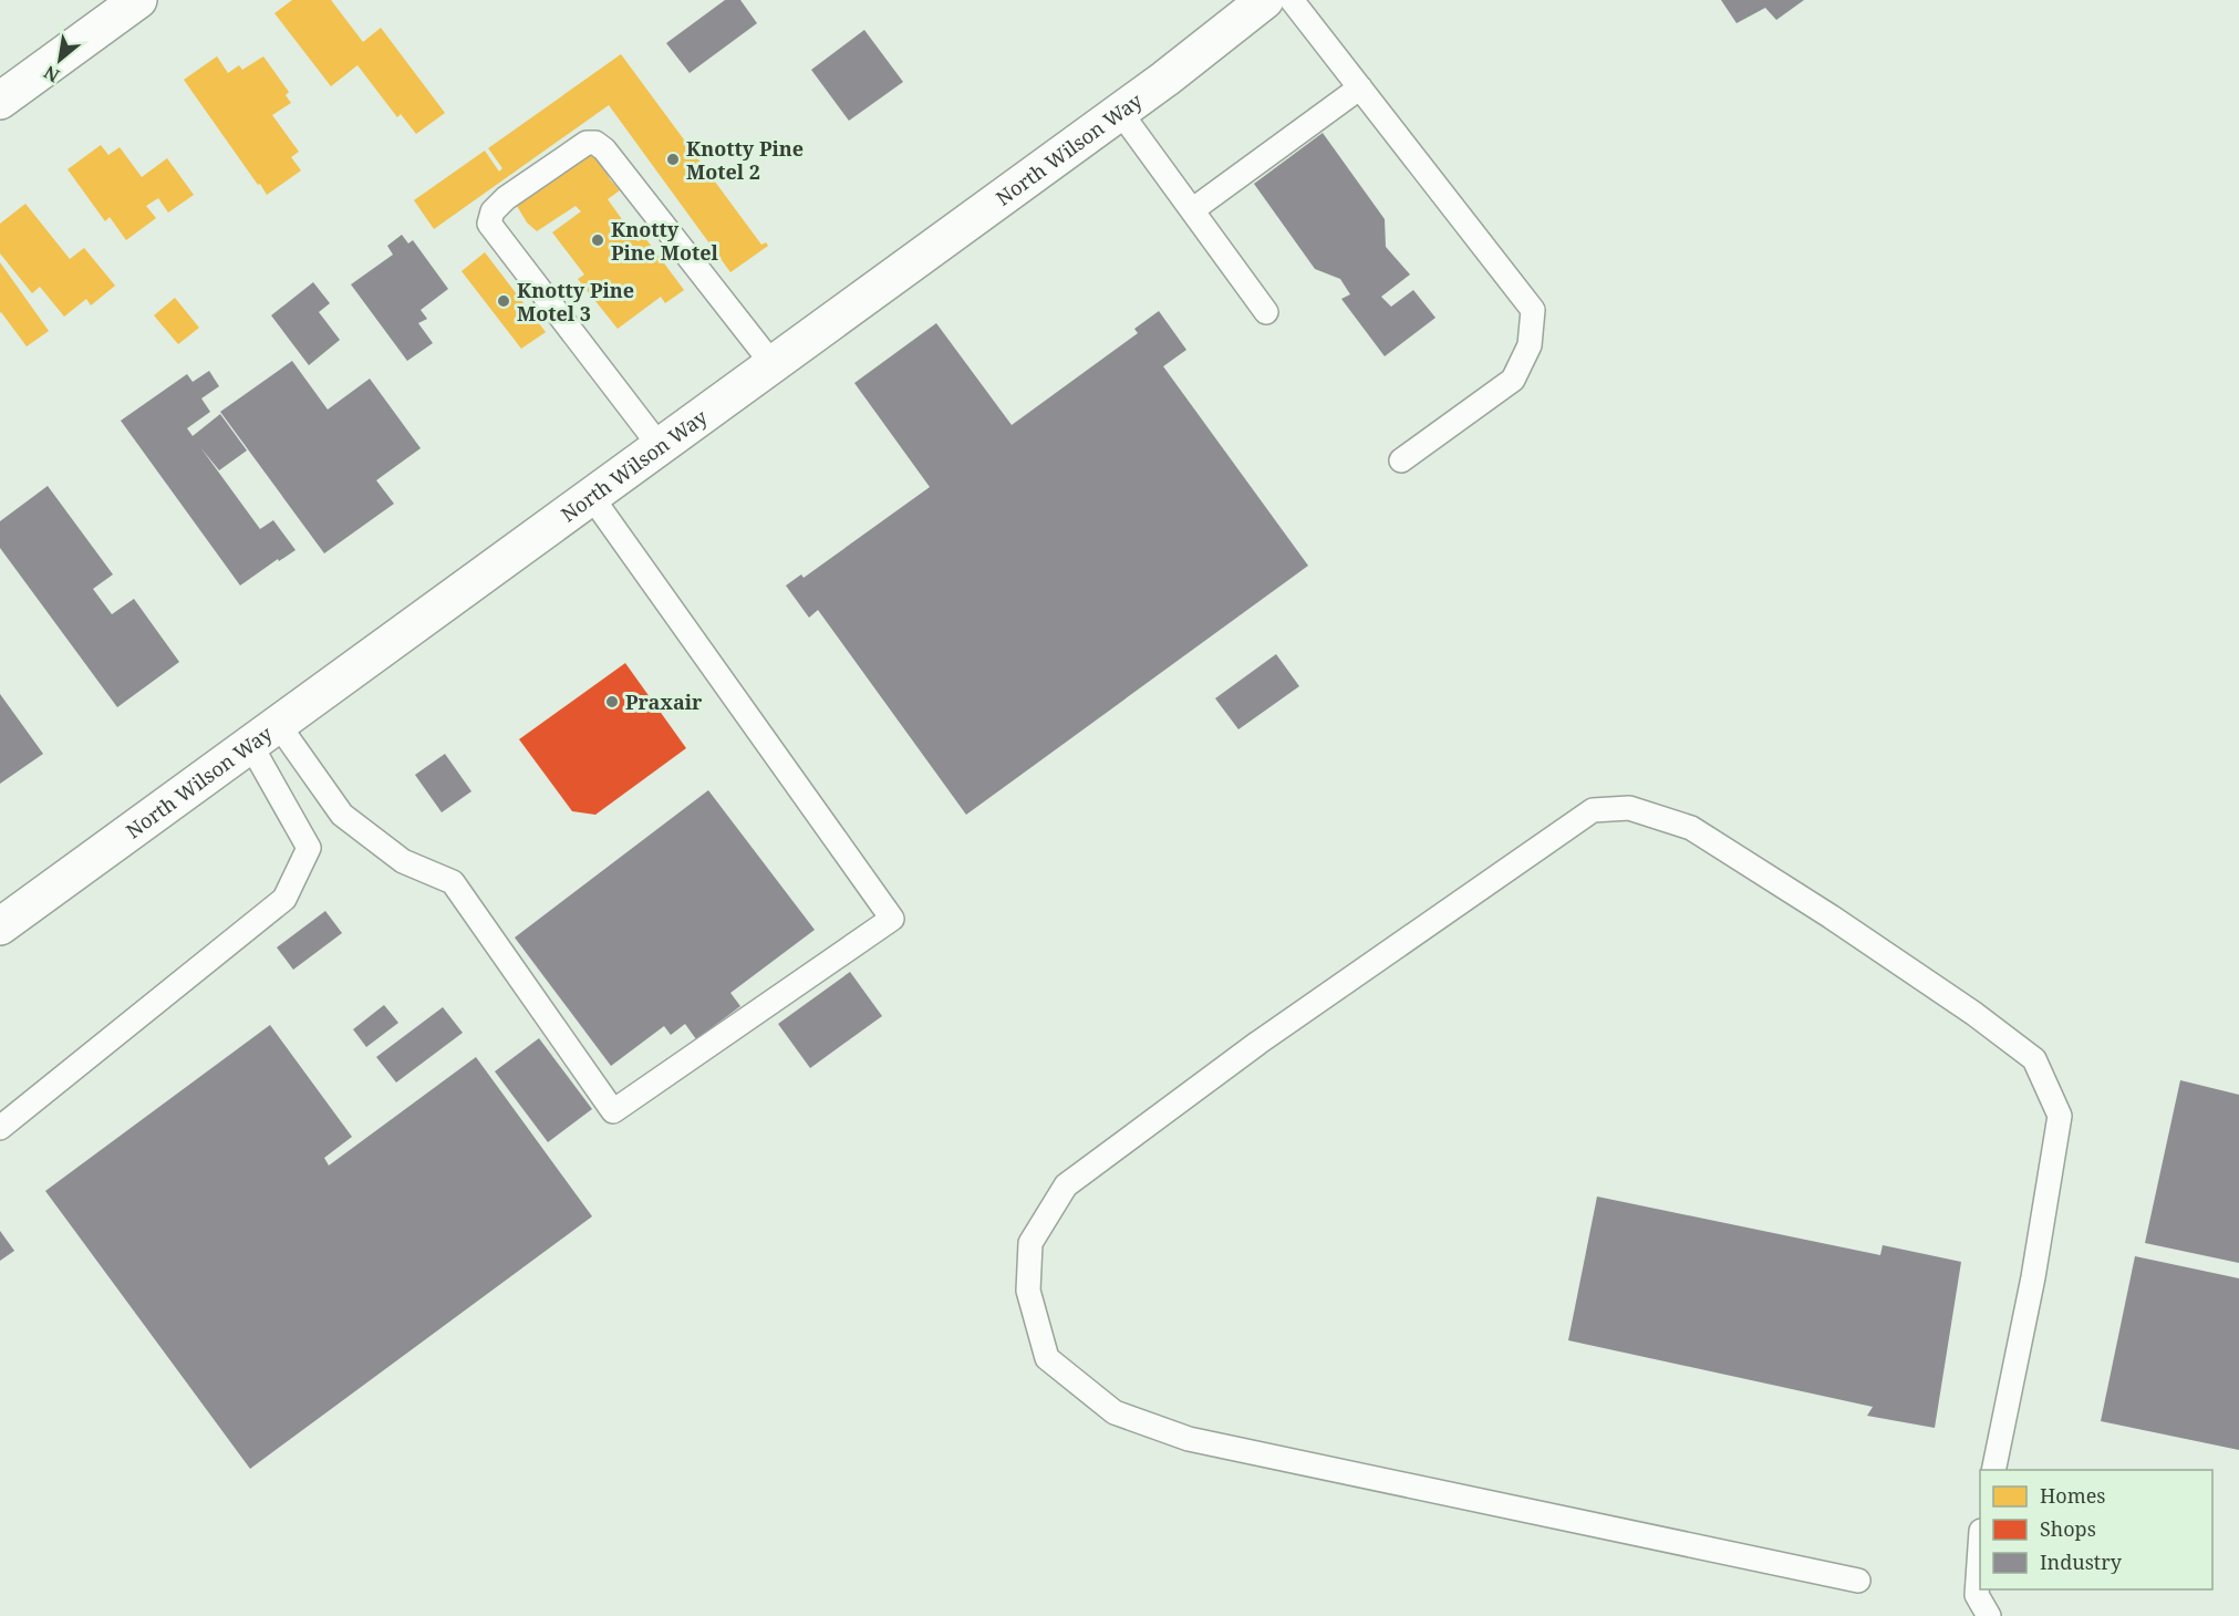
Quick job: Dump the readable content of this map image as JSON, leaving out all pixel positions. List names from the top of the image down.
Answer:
{
  "streets": {
    "main road": ["North Wilson Way"]
  },
  "places": [
    "Knotty Pine Motel 2",
    "Knotty Pine Motel",
    "Knotty Pine Motel 3",
    "Praxair"
  ],
  "legend": ["Homes", "Shops", "Industry"],
  "north": "bottom left"
}
